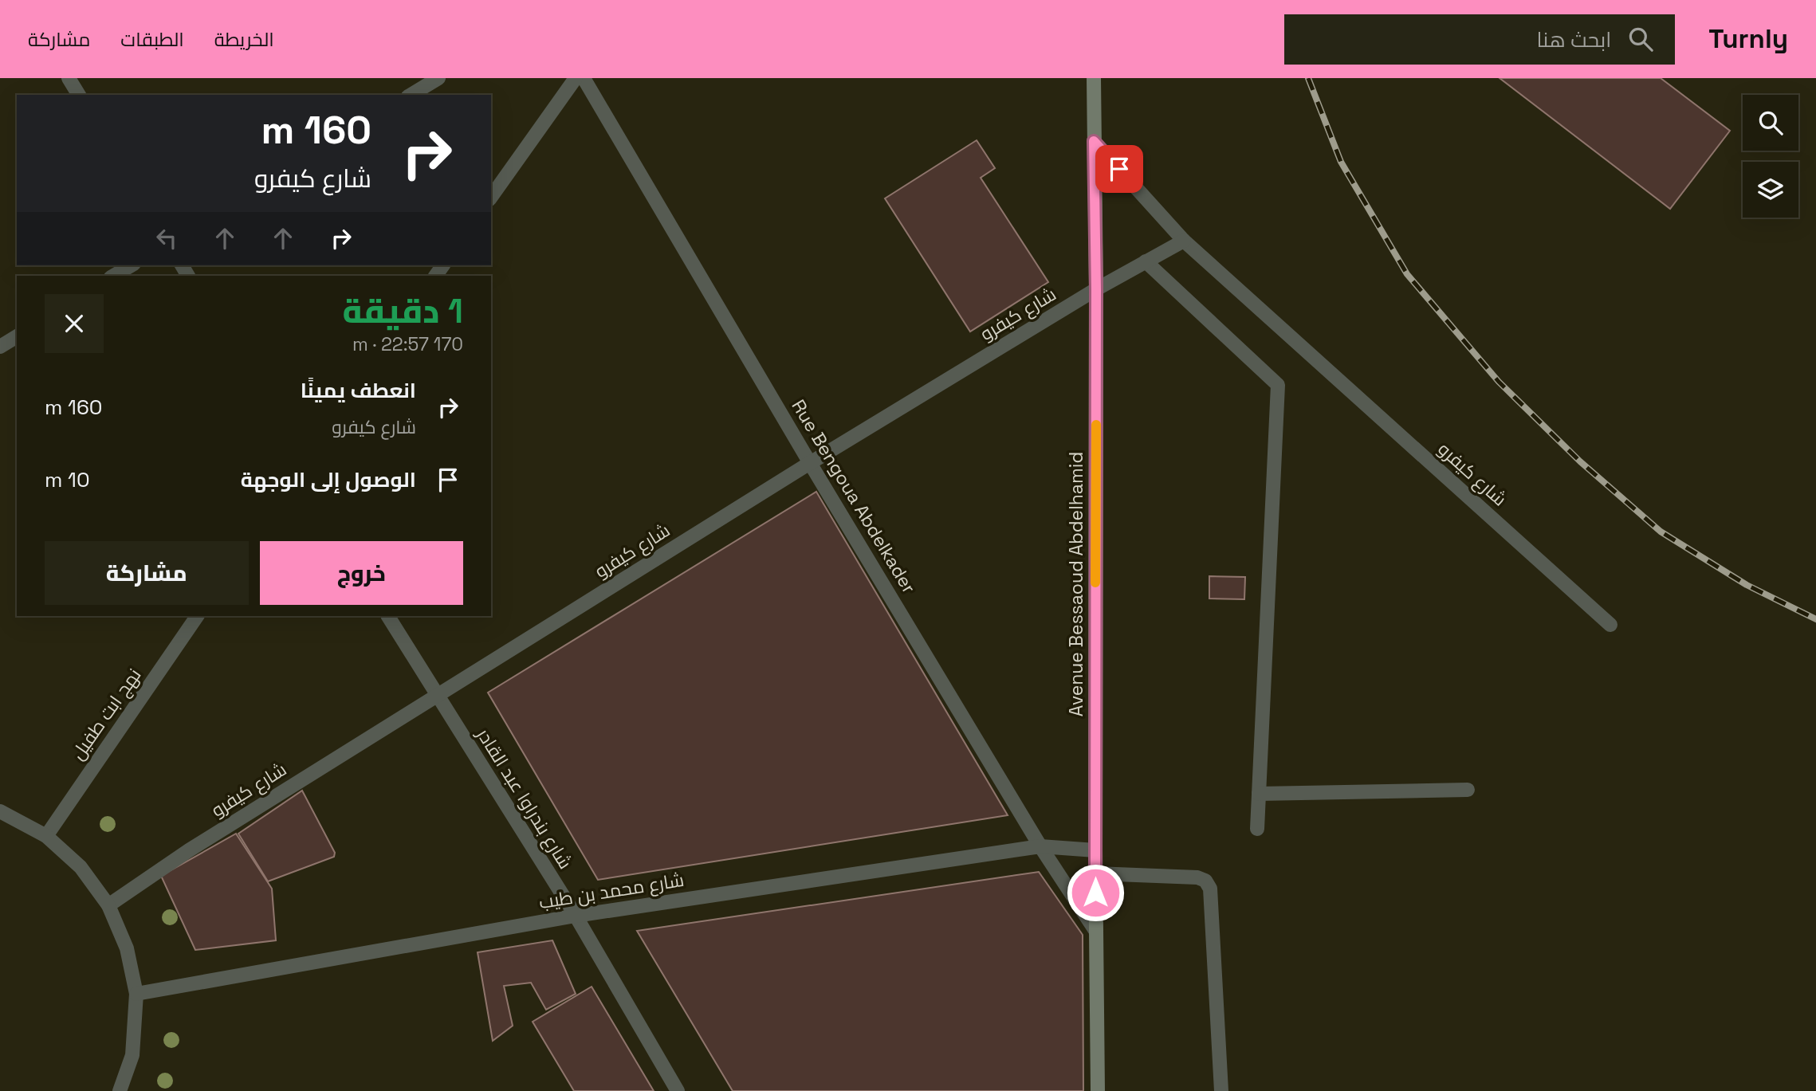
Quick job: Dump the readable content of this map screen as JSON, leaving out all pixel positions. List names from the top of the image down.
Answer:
{
  "streets": {
    "main road": ["Avenue Bessaoud Abdelhamid"],
    "street": [
      "شارع كيفرو",
      "Rue Bengoua Abdelkader",
      "نهج ابت طفيل",
      "شارع بندراوا عبد القادر",
      "شارع محمد بن طيب"
    ]
  },
  "crossings": [
    ["شارع كيفرو", "Rue Bengoua Abdelkader"],
    ["شارع كيفرو", "Avenue Bessaoud Abdelhamid"],
    ["شارع كيفرو", "شارع بندراوا عبد القادر"],
    ["Rue Bengoua Abdelkader", "Avenue Bessaoud Abdelhamid"],
    ["Rue Bengoua Abdelkader", "شارع محمد بن طيب"],
    ["Avenue Bessaoud Abdelhamid", "شارع محمد بن طيب"],
    ["شارع بندراوا عبد القادر", "شارع محمد بن طيب"]
  ],
  "page": {
    "header": "Turnly",
    "search": "ابحث هنا",
    "nav": ["الخريطة", "الطبقات", "مشاركة"],
    "turn": ["160 m", "شارع كيفرو"],
    "heading": ["1 دقيقة", "170 m · 22:57"],
    "list": [
      {
        "name": "انعطف يمينًا",
        "note": "شارع كيفرو",
        "value": "160 m"
      },
      {
        "name": "الوصول إلى الوجهة",
        "value": "10 m"
      }
    ],
    "buttons": ["خروج", "مشاركة"]
  }
}
